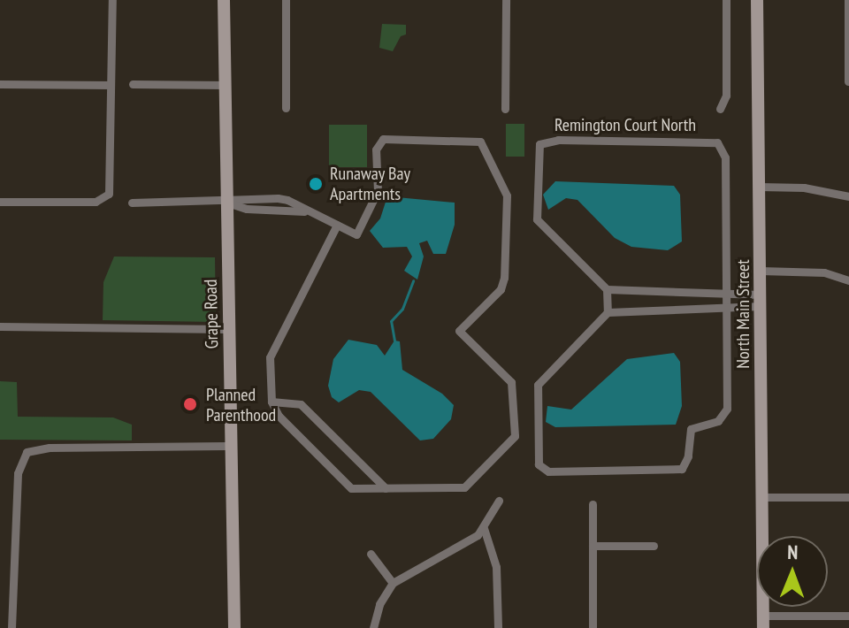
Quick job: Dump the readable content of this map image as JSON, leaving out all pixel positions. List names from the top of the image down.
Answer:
{
  "streets": {
    "main road": ["Grape Road", "North Main Street"],
    "street": ["Remington Court North"]
  },
  "places": ["Runaway Bay Apartments", "Planned Parenthood"],
  "north": "top"
}
